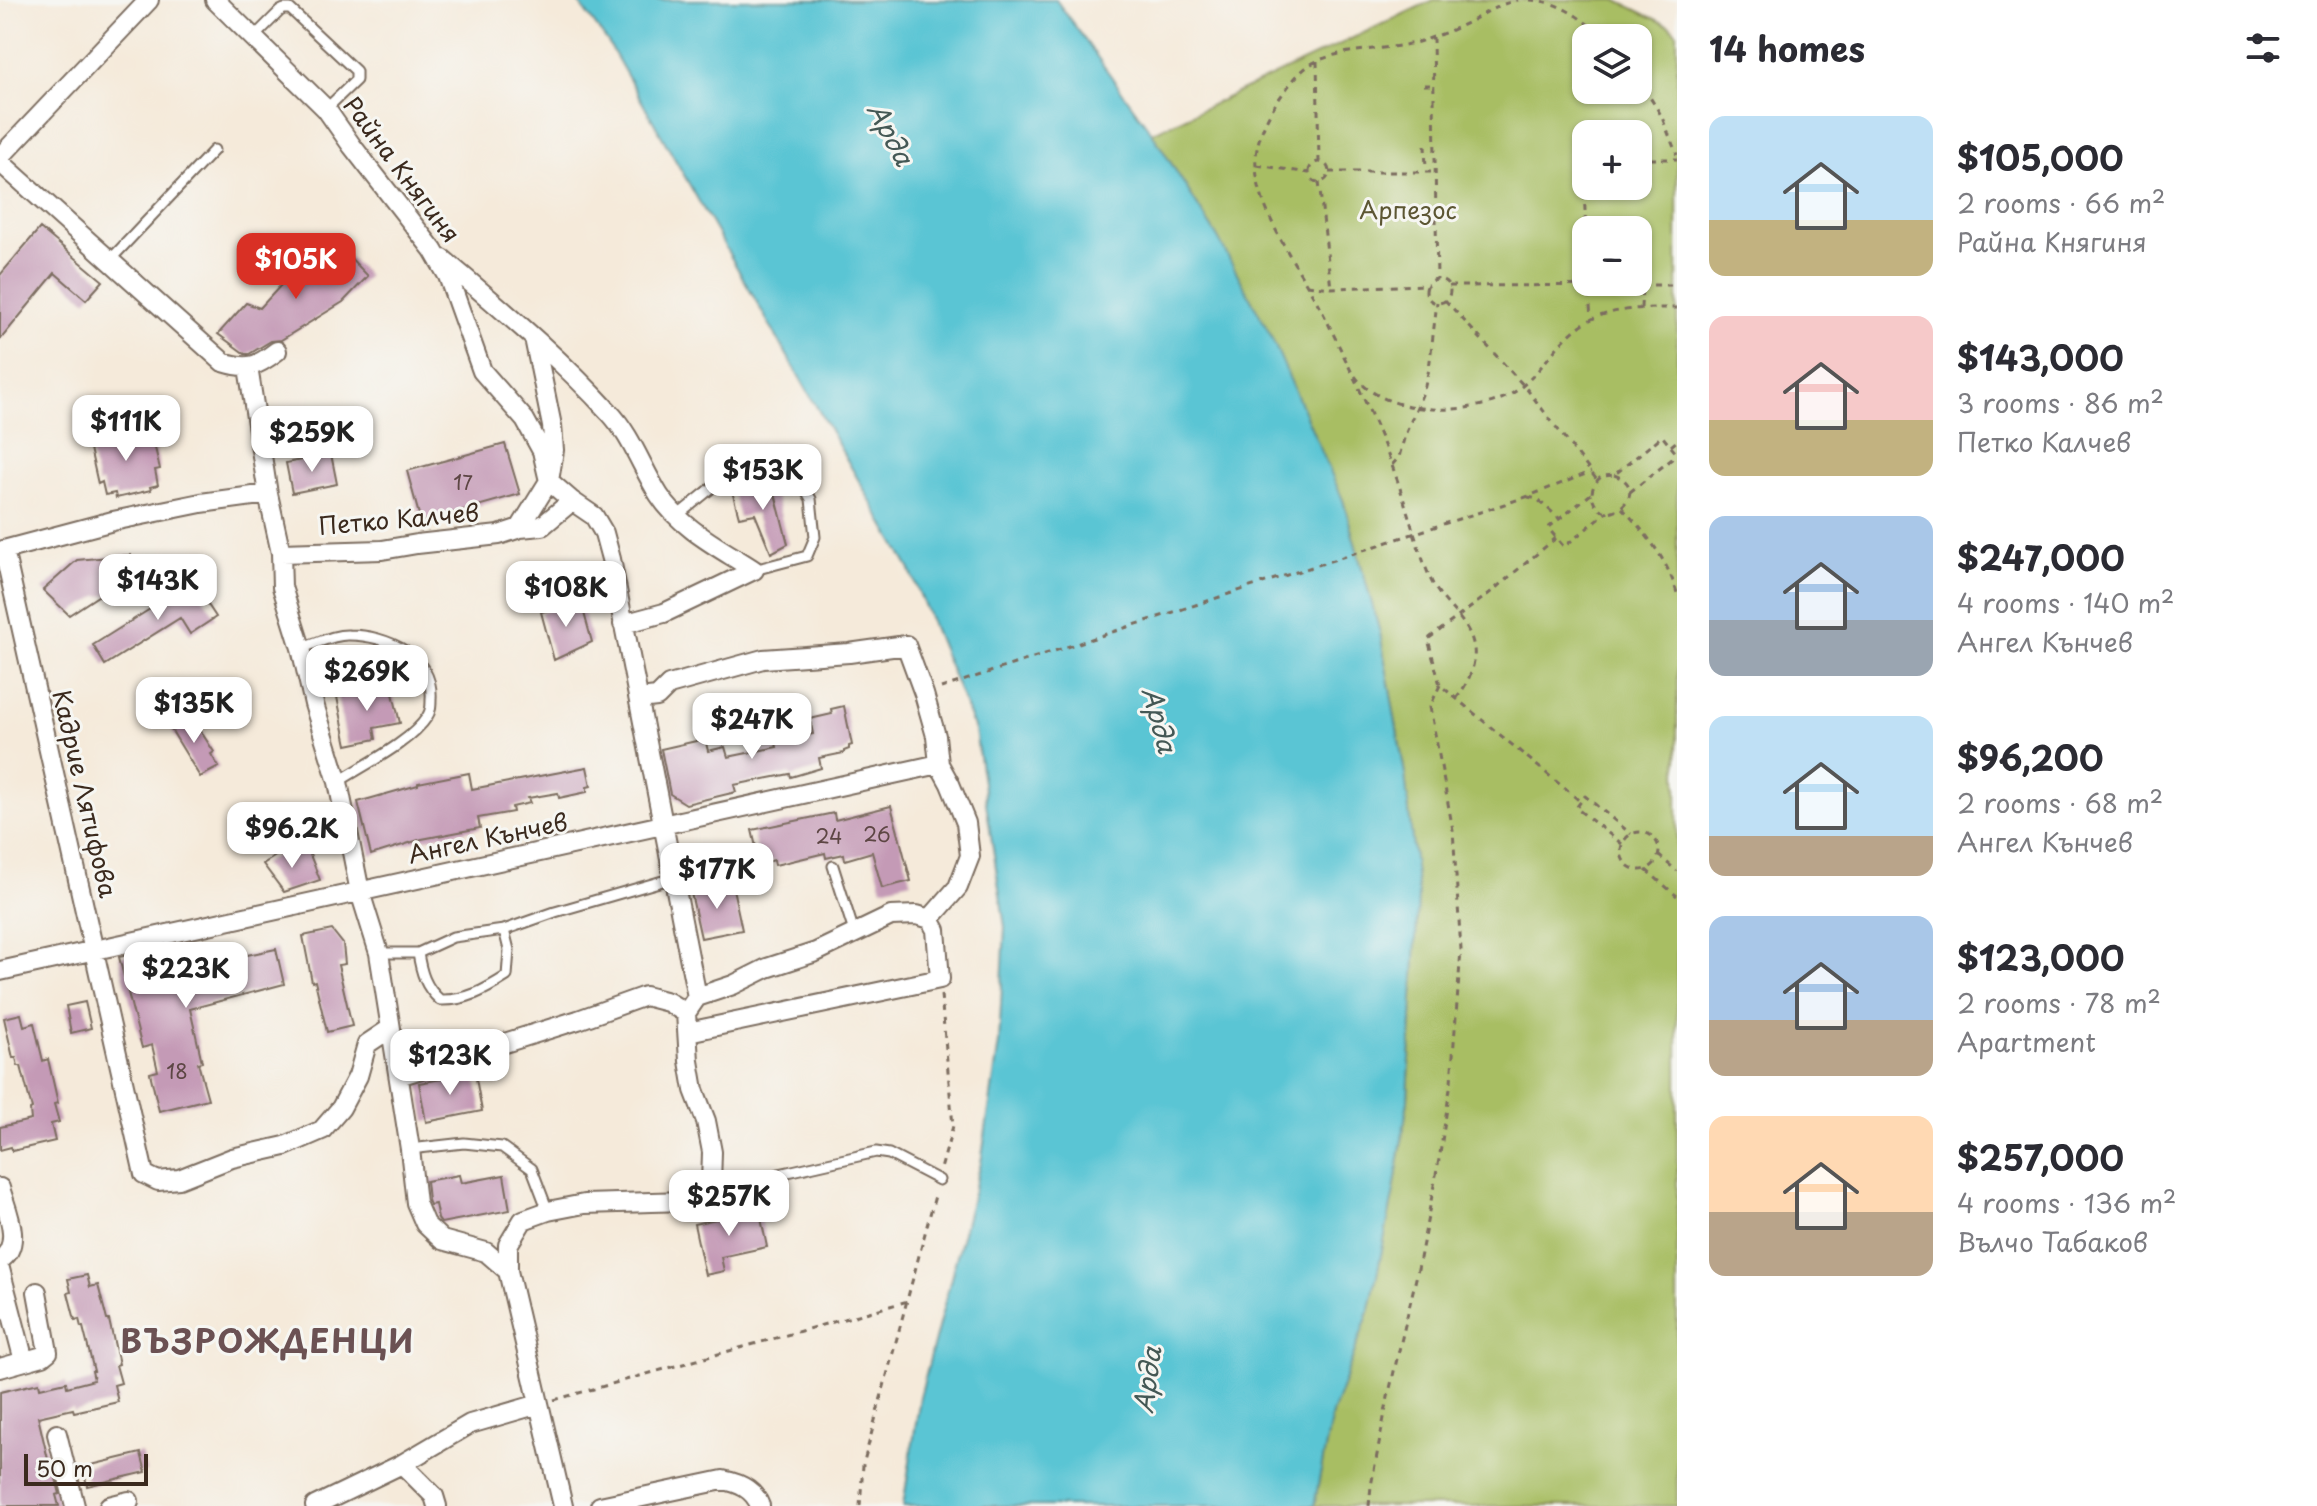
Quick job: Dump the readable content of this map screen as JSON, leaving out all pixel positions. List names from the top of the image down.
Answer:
{
  "streets": {
    "street": [
      "Райна Княгиня",
      "Петко Калчев",
      "Кадрие Лятифова",
      "Ангел Кънчев"
    ]
  },
  "crossings": [
    ["Кадрие Лятифова", "Ангел Кънчев"]
  ],
  "districts": ["ВЪЗРОЖДЕНЦИ"],
  "water": ["Арда"],
  "parks": ["Арпезос"],
  "house_numbers": [
    "17",
    "26",
    "24",
    "18"
  ],
  "scale_bar": "50 m",
  "page": {
    "heading": "14 homes",
    "map_buttons": ["+", "−"],
    "list": [
      {
        "name": "$105,000",
        "note": "2 rooms · 66 m² · Райна Княгиня"
      },
      {
        "name": "$143,000",
        "note": "3 rooms · 86 m² · Петко Калчев"
      },
      {
        "name": "$247,000",
        "note": "4 rooms · 140 m² · Ангел Кънчев"
      },
      {
        "name": "$96,200",
        "note": "2 rooms · 68 m² · Ангел Кънчев"
      },
      {
        "name": "$123,000",
        "note": "2 rooms · 78 m² · Apartment"
      },
      {
        "name": "$257,000",
        "note": "4 rooms · 136 m² · Вълчо Табаков"
      }
    ],
    "price": [
      "$105K",
      "$111K",
      "$259K",
      "$153K",
      "$143K",
      "$108K",
      "$269K",
      "$135K",
      "$247K",
      "$96.2K",
      "$177K",
      "$223K",
      "$123K",
      "$257K"
    ],
    "scale": "50 m"
  }
}
